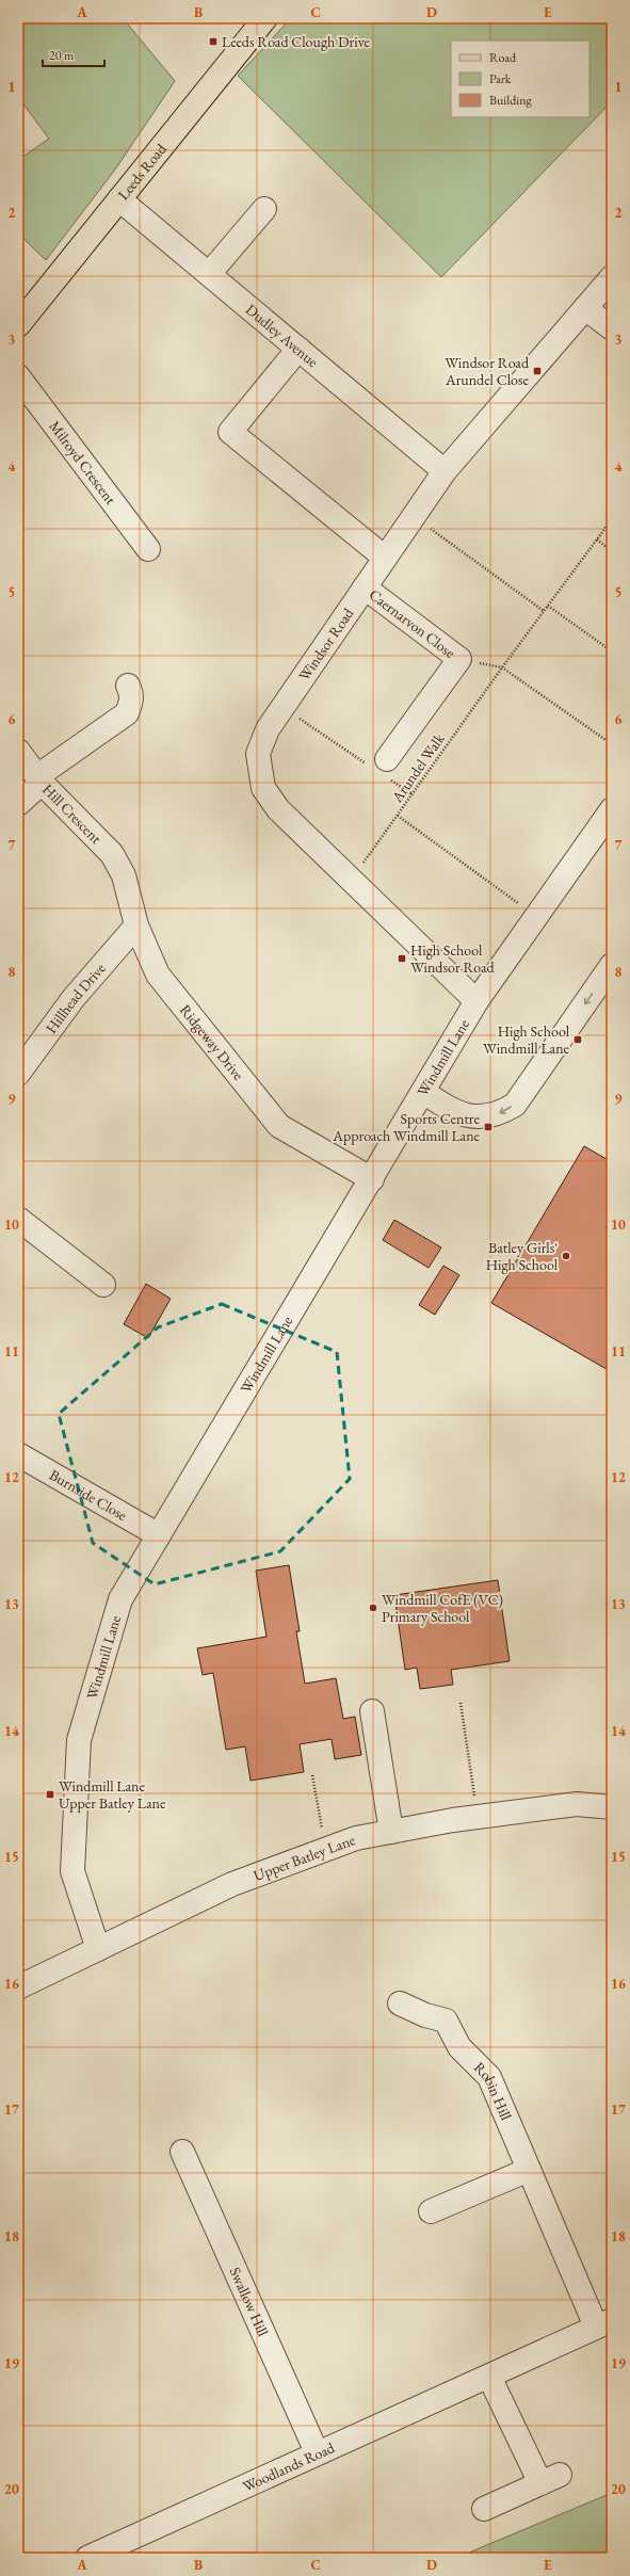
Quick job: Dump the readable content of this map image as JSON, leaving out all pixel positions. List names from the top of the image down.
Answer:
{
  "streets": {
    "main road": ["Leeds Road"],
    "street": [
      "Dudley Avenue",
      "Milroyd Crescent",
      "Caernarvon Close",
      "Windsor Road",
      "Hill Crescent",
      "Hillhead Drive",
      "Ridgeway Drive",
      "Windmill Lane",
      "Burnside Close",
      "Upper Batley Lane",
      "Robin Hill",
      "Swallow Hill",
      "Woodlands Road"
    ],
    "path": ["Arundel Walk"]
  },
  "crossings": [
    ["Leeds Road", "Dudley Avenue"],
    ["Dudley Avenue", "Windsor Road"],
    ["Caernarvon Close", "Windsor Road"],
    ["Windsor Road", "Arundel Walk"],
    ["Windsor Road", "Windmill Lane"],
    ["Hill Crescent", "Ridgeway Drive"],
    ["Hillhead Drive", "Ridgeway Drive"],
    ["Ridgeway Drive", "Windmill Lane"],
    ["Windmill Lane", "Burnside Close"],
    ["Windmill Lane", "Upper Batley Lane"],
    ["Robin Hill", "Woodlands Road"],
    ["Swallow Hill", "Woodlands Road"]
  ],
  "places": {
    "transit": [
      "Leeds Road Clough Drive",
      "Windsor Road Arundel Close",
      "High School Windsor Road",
      "High School Windmill Lane",
      "Sports Centre Approach Windmill Lane",
      "Windmill Lane Upper Batley Lane"
    ],
    "other": ["Batley Girls' High School", "Windmill CofE (VC) Primary School"]
  },
  "legend": ["Road", "Park", "Building"],
  "scale_bar": "20 m",
  "grid": {
    "columns": [
      "A",
      "B",
      "C",
      "D",
      "E"
    ],
    "rows": [
      "1",
      "2",
      "3",
      "4",
      "5",
      "6",
      "7",
      "8",
      "9",
      "10",
      "11",
      "12",
      "13",
      "14",
      "15",
      "16",
      "17",
      "18",
      "19",
      "20"
    ]
  }
}
